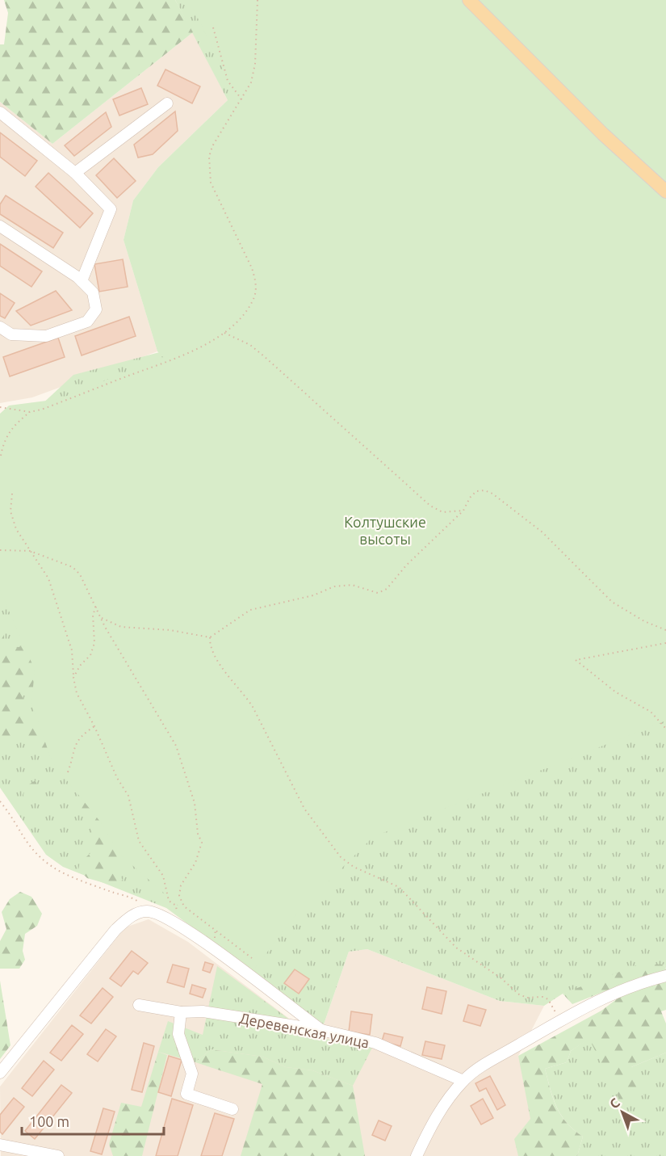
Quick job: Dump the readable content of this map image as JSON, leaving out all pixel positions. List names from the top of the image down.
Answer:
{
  "streets": {
    "street": ["Деревенская улица"]
  },
  "parks": ["Колтушские высоты"],
  "scale_bar": "100 m",
  "north": "top left"
}
